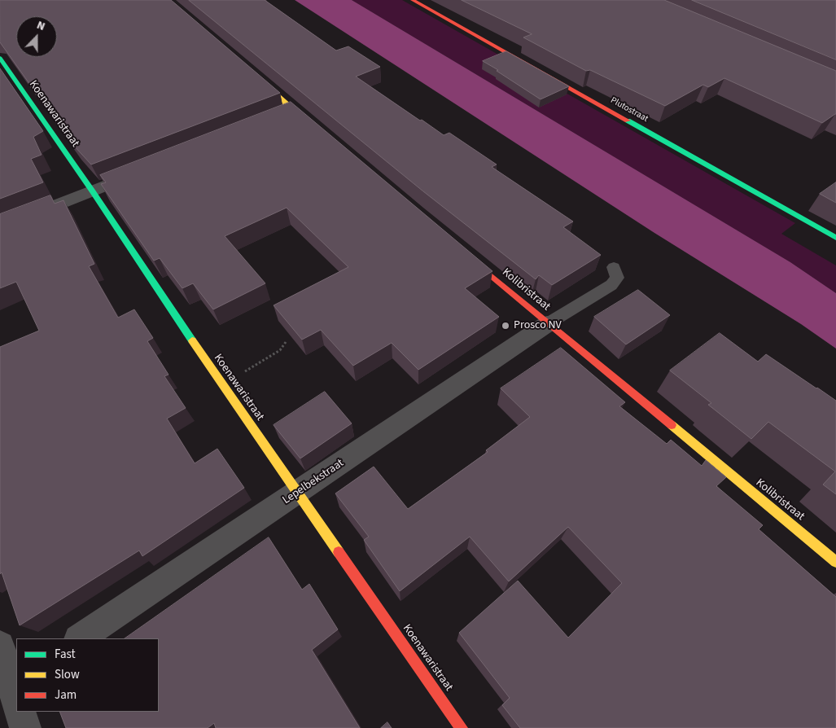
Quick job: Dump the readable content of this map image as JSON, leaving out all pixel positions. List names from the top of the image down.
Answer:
{
  "streets": {
    "street": [
      "Plutostraat",
      "Koenawaristraat",
      "Kolibristraat",
      "Lepelbekstraat"
    ]
  },
  "crossings": [
    ["Koenawaristraat", "Lepelbekstraat"],
    ["Kolibristraat", "Lepelbekstraat"]
  ],
  "places": ["Prosco NV"],
  "legend": ["Fast", "Slow", "Jam"],
  "north": "top"
}
